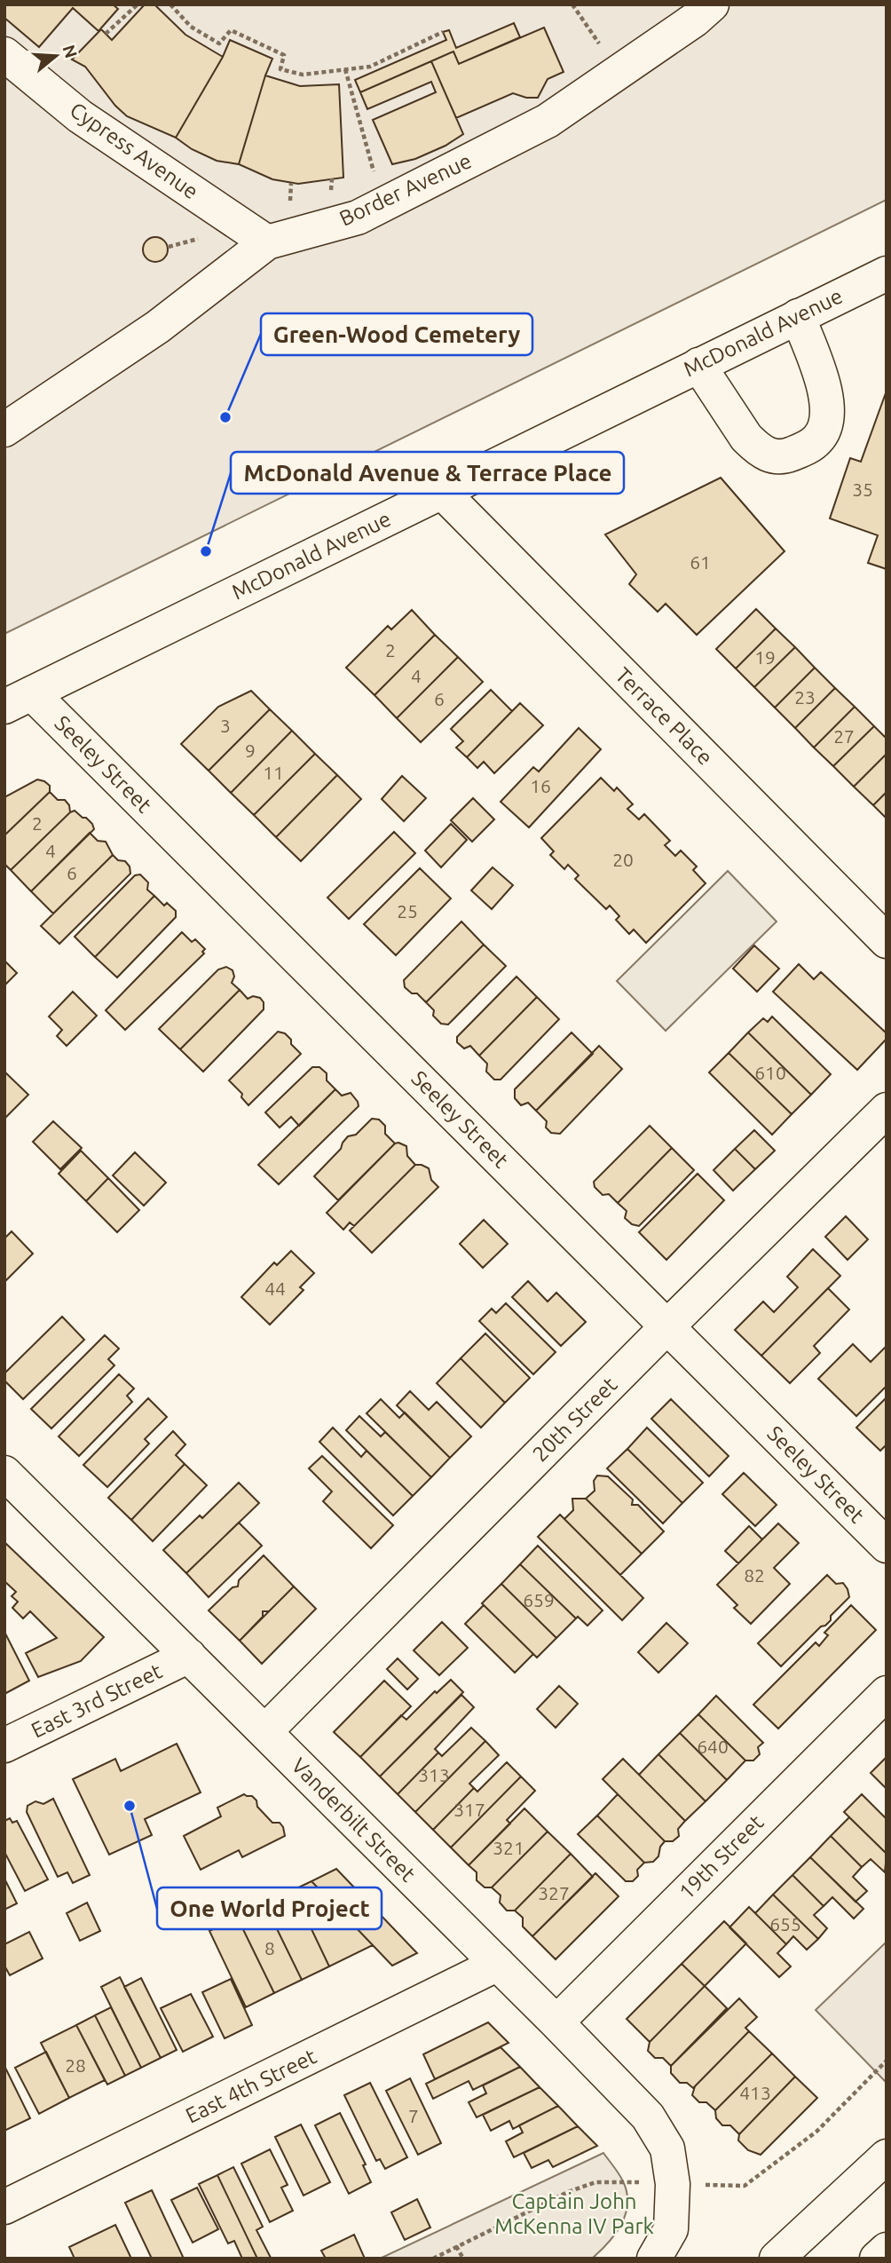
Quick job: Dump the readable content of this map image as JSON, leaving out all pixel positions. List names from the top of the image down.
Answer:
{
  "streets": {
    "main road": [
      "Cypress Avenue",
      "Border Avenue",
      "McDonald Avenue",
      "Terrace Place",
      "Seeley Street",
      "20th Street",
      "East 3rd Street",
      "Vanderbilt Street",
      "19th Street",
      "East 4th Street"
    ]
  },
  "crossings": [
    ["Cypress Avenue", "Border Avenue"],
    ["McDonald Avenue", "Terrace Place"],
    ["McDonald Avenue", "Seeley Street"],
    ["Seeley Street", "20th Street"],
    ["20th Street", "Vanderbilt Street"],
    ["East 3rd Street", "Vanderbilt Street"],
    ["Vanderbilt Street", "19th Street"],
    ["Vanderbilt Street", "East 4th Street"]
  ],
  "parks": ["Captain John McKenna IV Park"],
  "places": ["Green-Wood Cemetery", "McDonald Avenue & Terrace Place", "One World Project"],
  "house_numbers": [
    "35",
    "61",
    "2",
    "19",
    "4",
    "23",
    "6",
    "3",
    "27",
    "9",
    "11",
    "16",
    "2",
    "4",
    "20",
    "6",
    "25",
    "610",
    "44",
    "82",
    "659",
    "640",
    "313",
    "317",
    "321",
    "327",
    "655",
    "8",
    "28",
    "413",
    "7"
  ],
  "north": "right"
}
